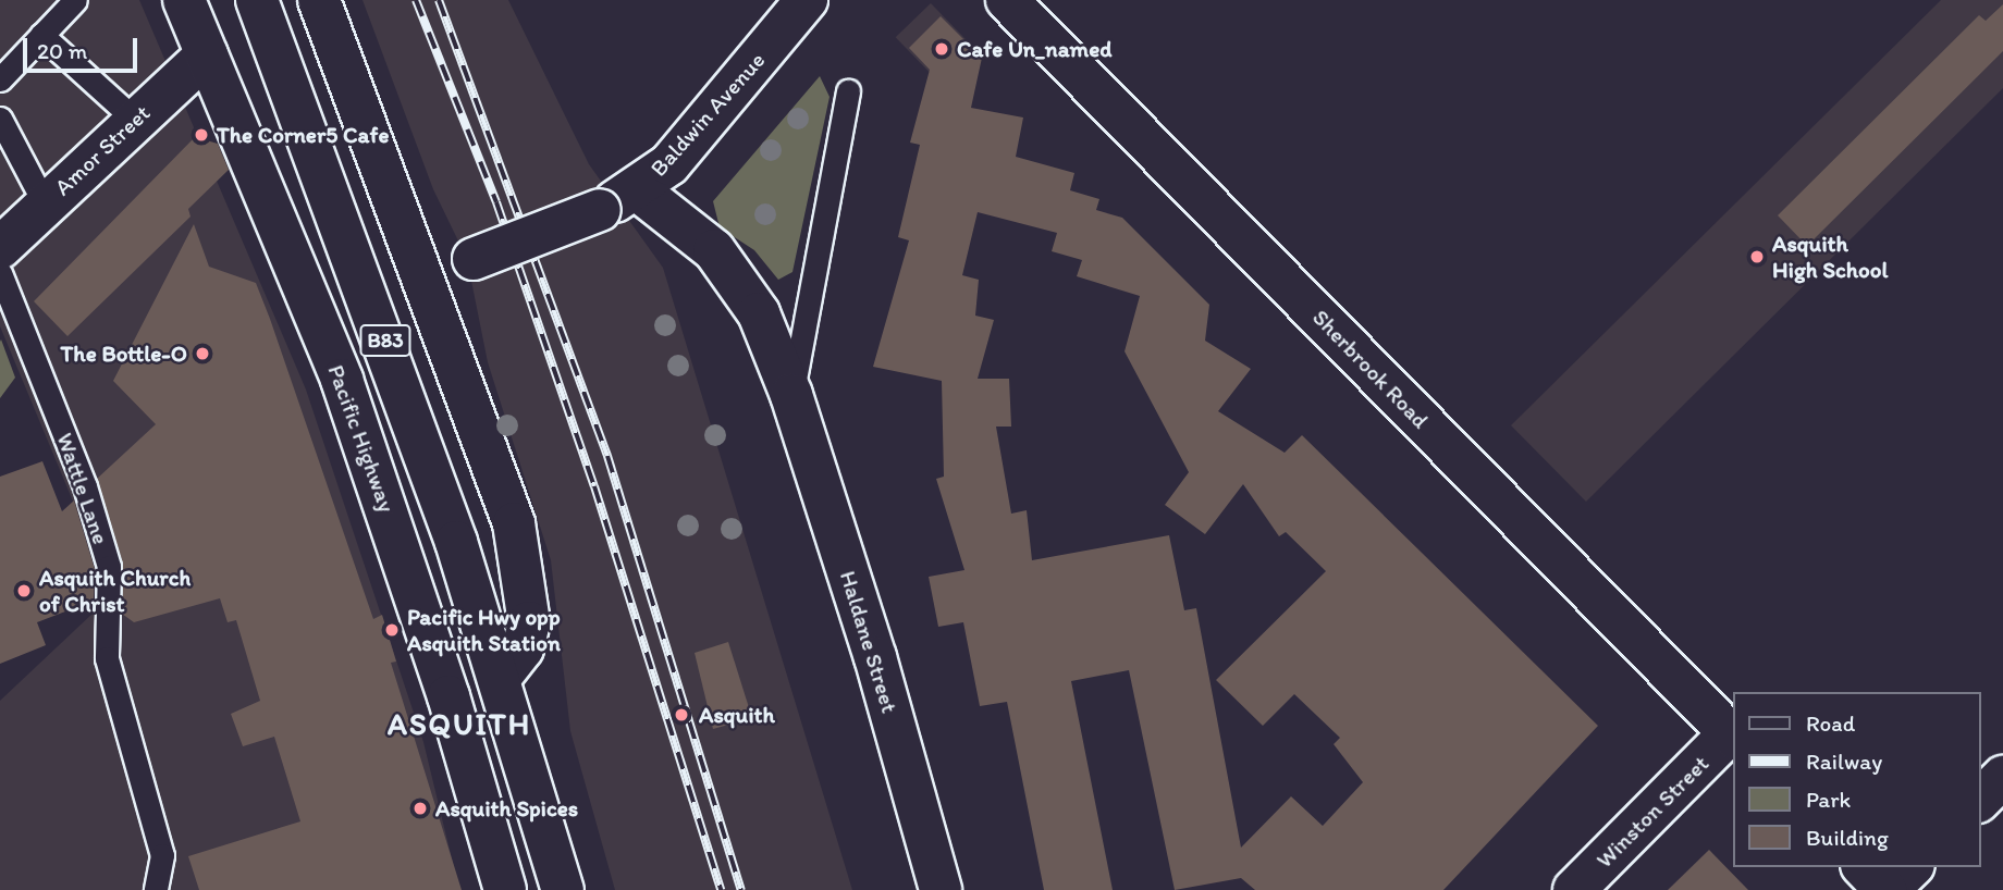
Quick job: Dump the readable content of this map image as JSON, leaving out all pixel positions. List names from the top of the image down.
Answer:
{
  "streets": {
    "main road": [
      "Baldwin Avenue",
      "Amor Street",
      "B83",
      "Sherbrook Road",
      "Pacific Highway",
      "Haldane Street",
      "Winston Street"
    ],
    "lane": ["Wattle Lane"]
  },
  "crossings": [
    ["Baldwin Avenue", "Haldane Street"],
    ["Amor Street", "B83"],
    ["Amor Street", "Pacific Highway"],
    ["Sherbrook Road", "Winston Street"]
  ],
  "districts": ["ASQUITH"],
  "places": [
    "Cafe Un_named",
    "The Corner5 Cafe",
    "Asquith High School",
    "The Bottle-O",
    "Asquith Church of Christ",
    "Pacific Hwy opp Asquith Station",
    "Asquith",
    "Asquith Spices"
  ],
  "legend": [
    "Road",
    "Railway",
    "Park",
    "Building"
  ],
  "scale_bar": "20 m"
}
